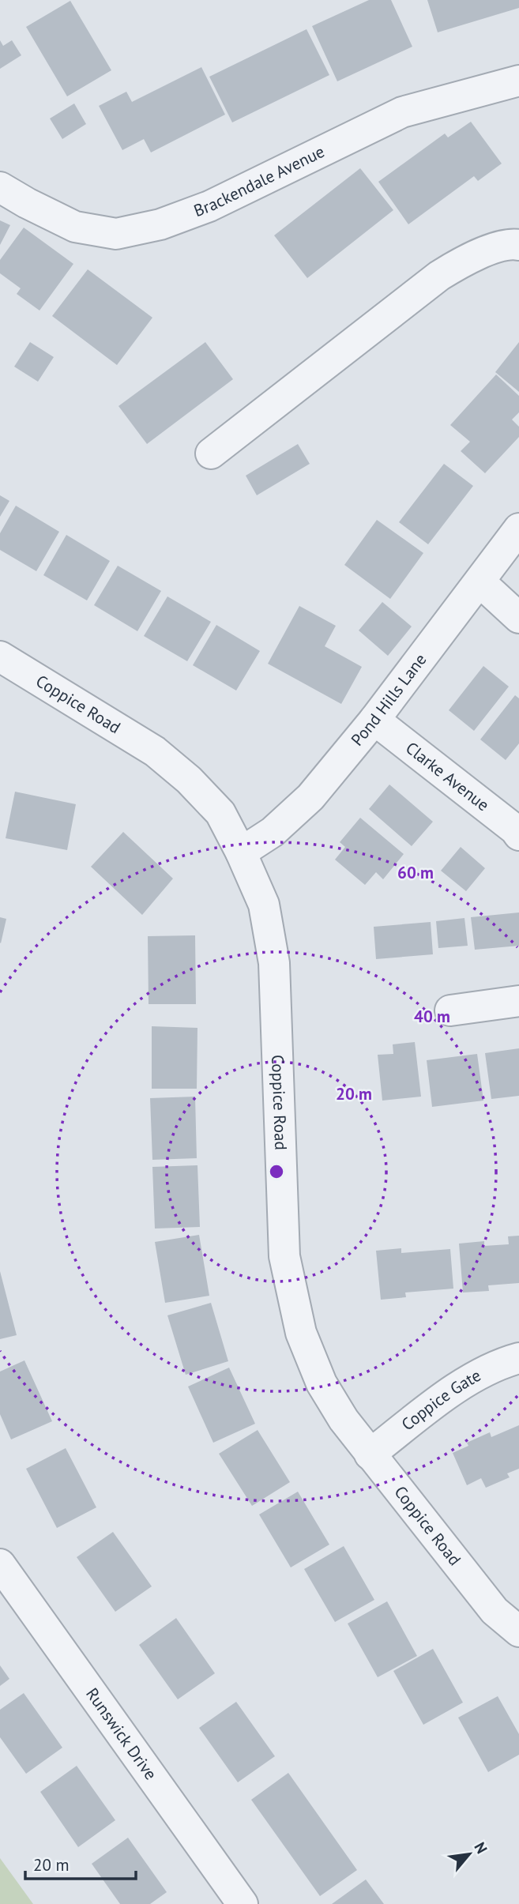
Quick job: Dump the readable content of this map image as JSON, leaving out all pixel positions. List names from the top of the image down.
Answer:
{
  "streets": {
    "street": [
      "Brackendale Avenue",
      "Pond Hills Lane",
      "Coppice Road",
      "Clarke Avenue",
      "Coppice Gate",
      "Runswick Drive"
    ]
  },
  "crossings": [
    ["Pond Hills Lane", "Coppice Road"],
    ["Pond Hills Lane", "Clarke Avenue"],
    ["Coppice Road", "Coppice Gate"]
  ],
  "scale_bar": "20 m",
  "north": "top right",
  "rings": ["60 m", "40 m", "20 m"]
}
